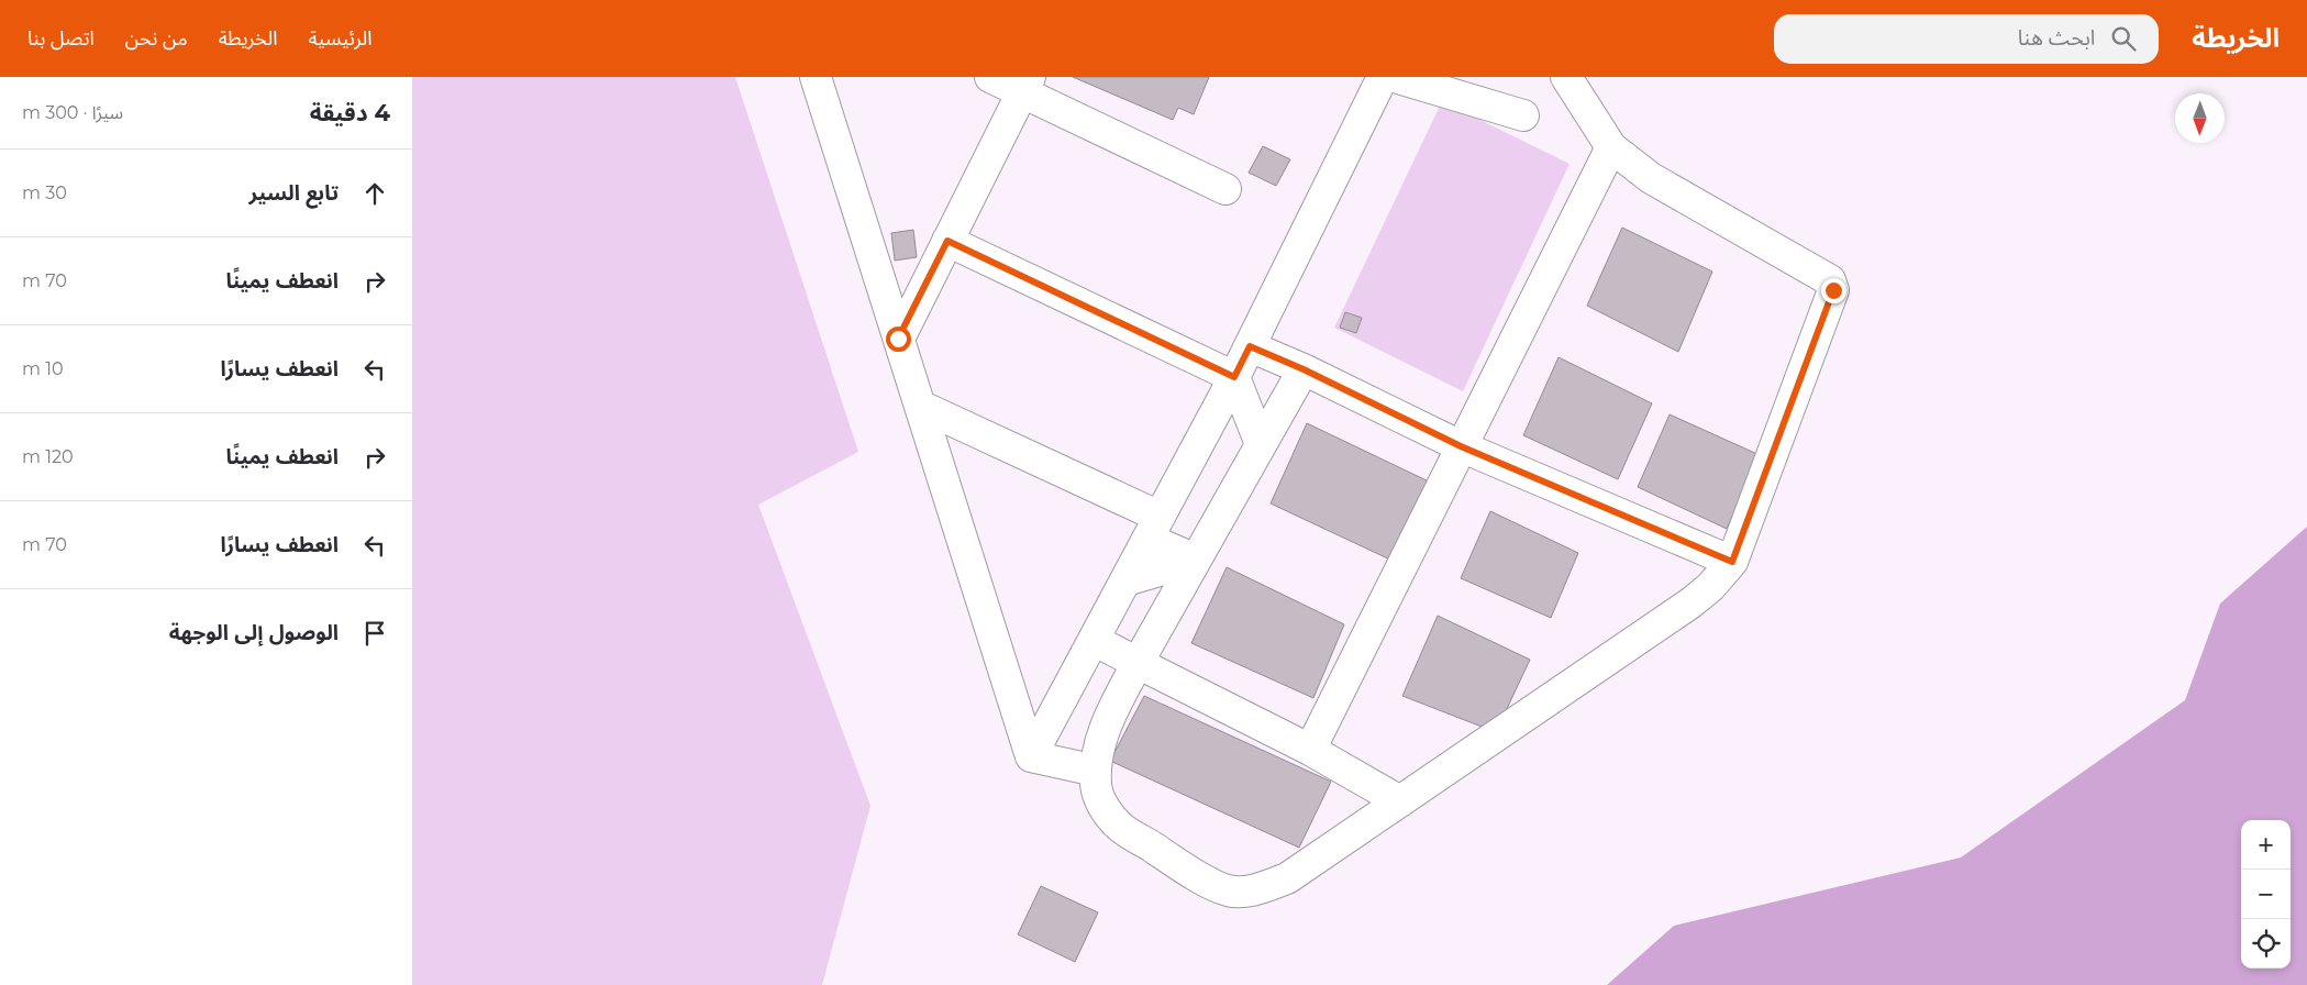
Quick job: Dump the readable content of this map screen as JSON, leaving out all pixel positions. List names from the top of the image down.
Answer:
{
  "north": "bottom",
  "page": {
    "header": "الخريطة",
    "search": "ابحث هنا",
    "nav": [
      "الرئيسية",
      "الخريطة",
      "من نحن",
      "اتصل بنا"
    ],
    "heading": ["4 دقيقة", "سيرًا · 300 m"],
    "list": [
      ["تابع السير", "30 m"],
      ["انعطف يمينًا", "70 m"],
      ["انعطف يسارًا", "10 m"],
      ["انعطف يمينًا", "120 m"],
      ["انعطف يسارًا", "70 m"],
      "الوصول إلى الوجهة"
    ],
    "map_buttons": ["+", "−"]
  }
}
